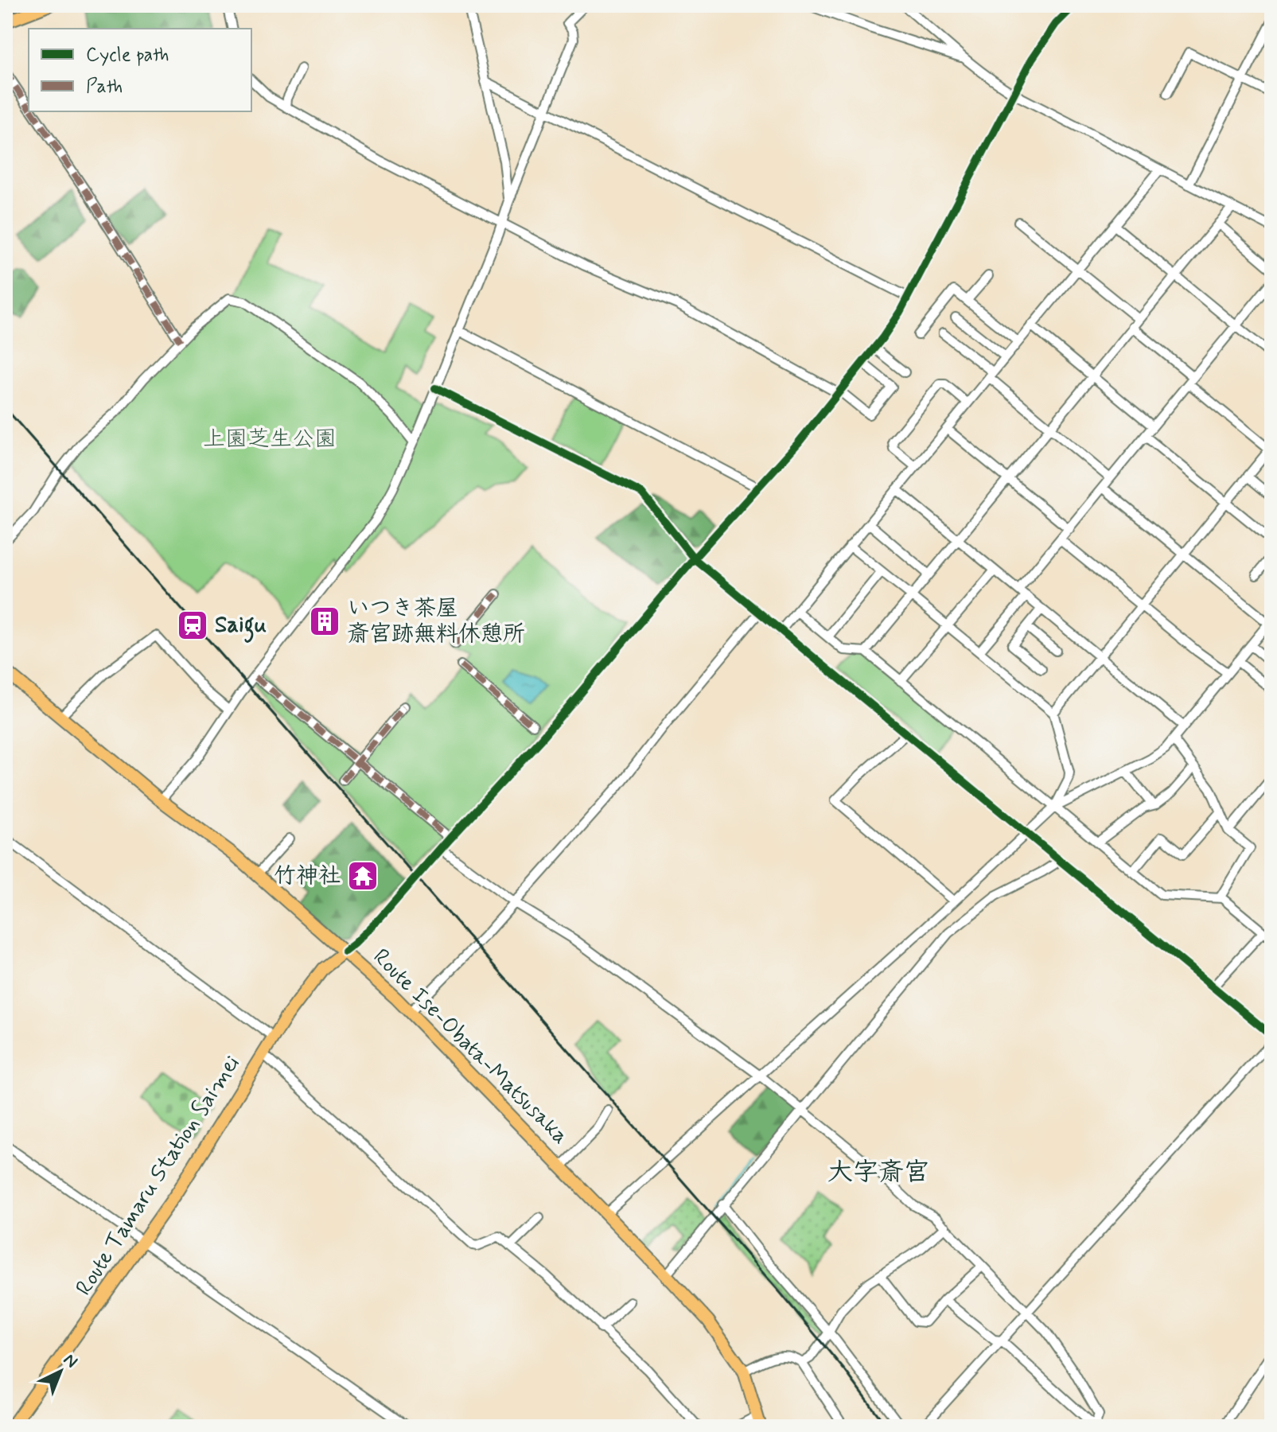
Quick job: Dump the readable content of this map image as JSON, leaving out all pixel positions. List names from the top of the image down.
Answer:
{
  "streets": {
    "main road": ["Route Ise-Obata-Matsusaka", "Route Tamaru Station Saimei"]
  },
  "crossings": [
    ["Route Ise-Obata-Matsusaka", "Route Tamaru Station Saimei"]
  ],
  "districts": ["大字斎宮"],
  "parks": ["上園芝生公園"],
  "places": {
    "building": ["いつき茶屋 斎宮跡無料休憩所"],
    "station": ["Saigu"],
    "temple": ["竹神社"]
  },
  "legend": ["Cycle path", "Path"],
  "north": "top right"
}
